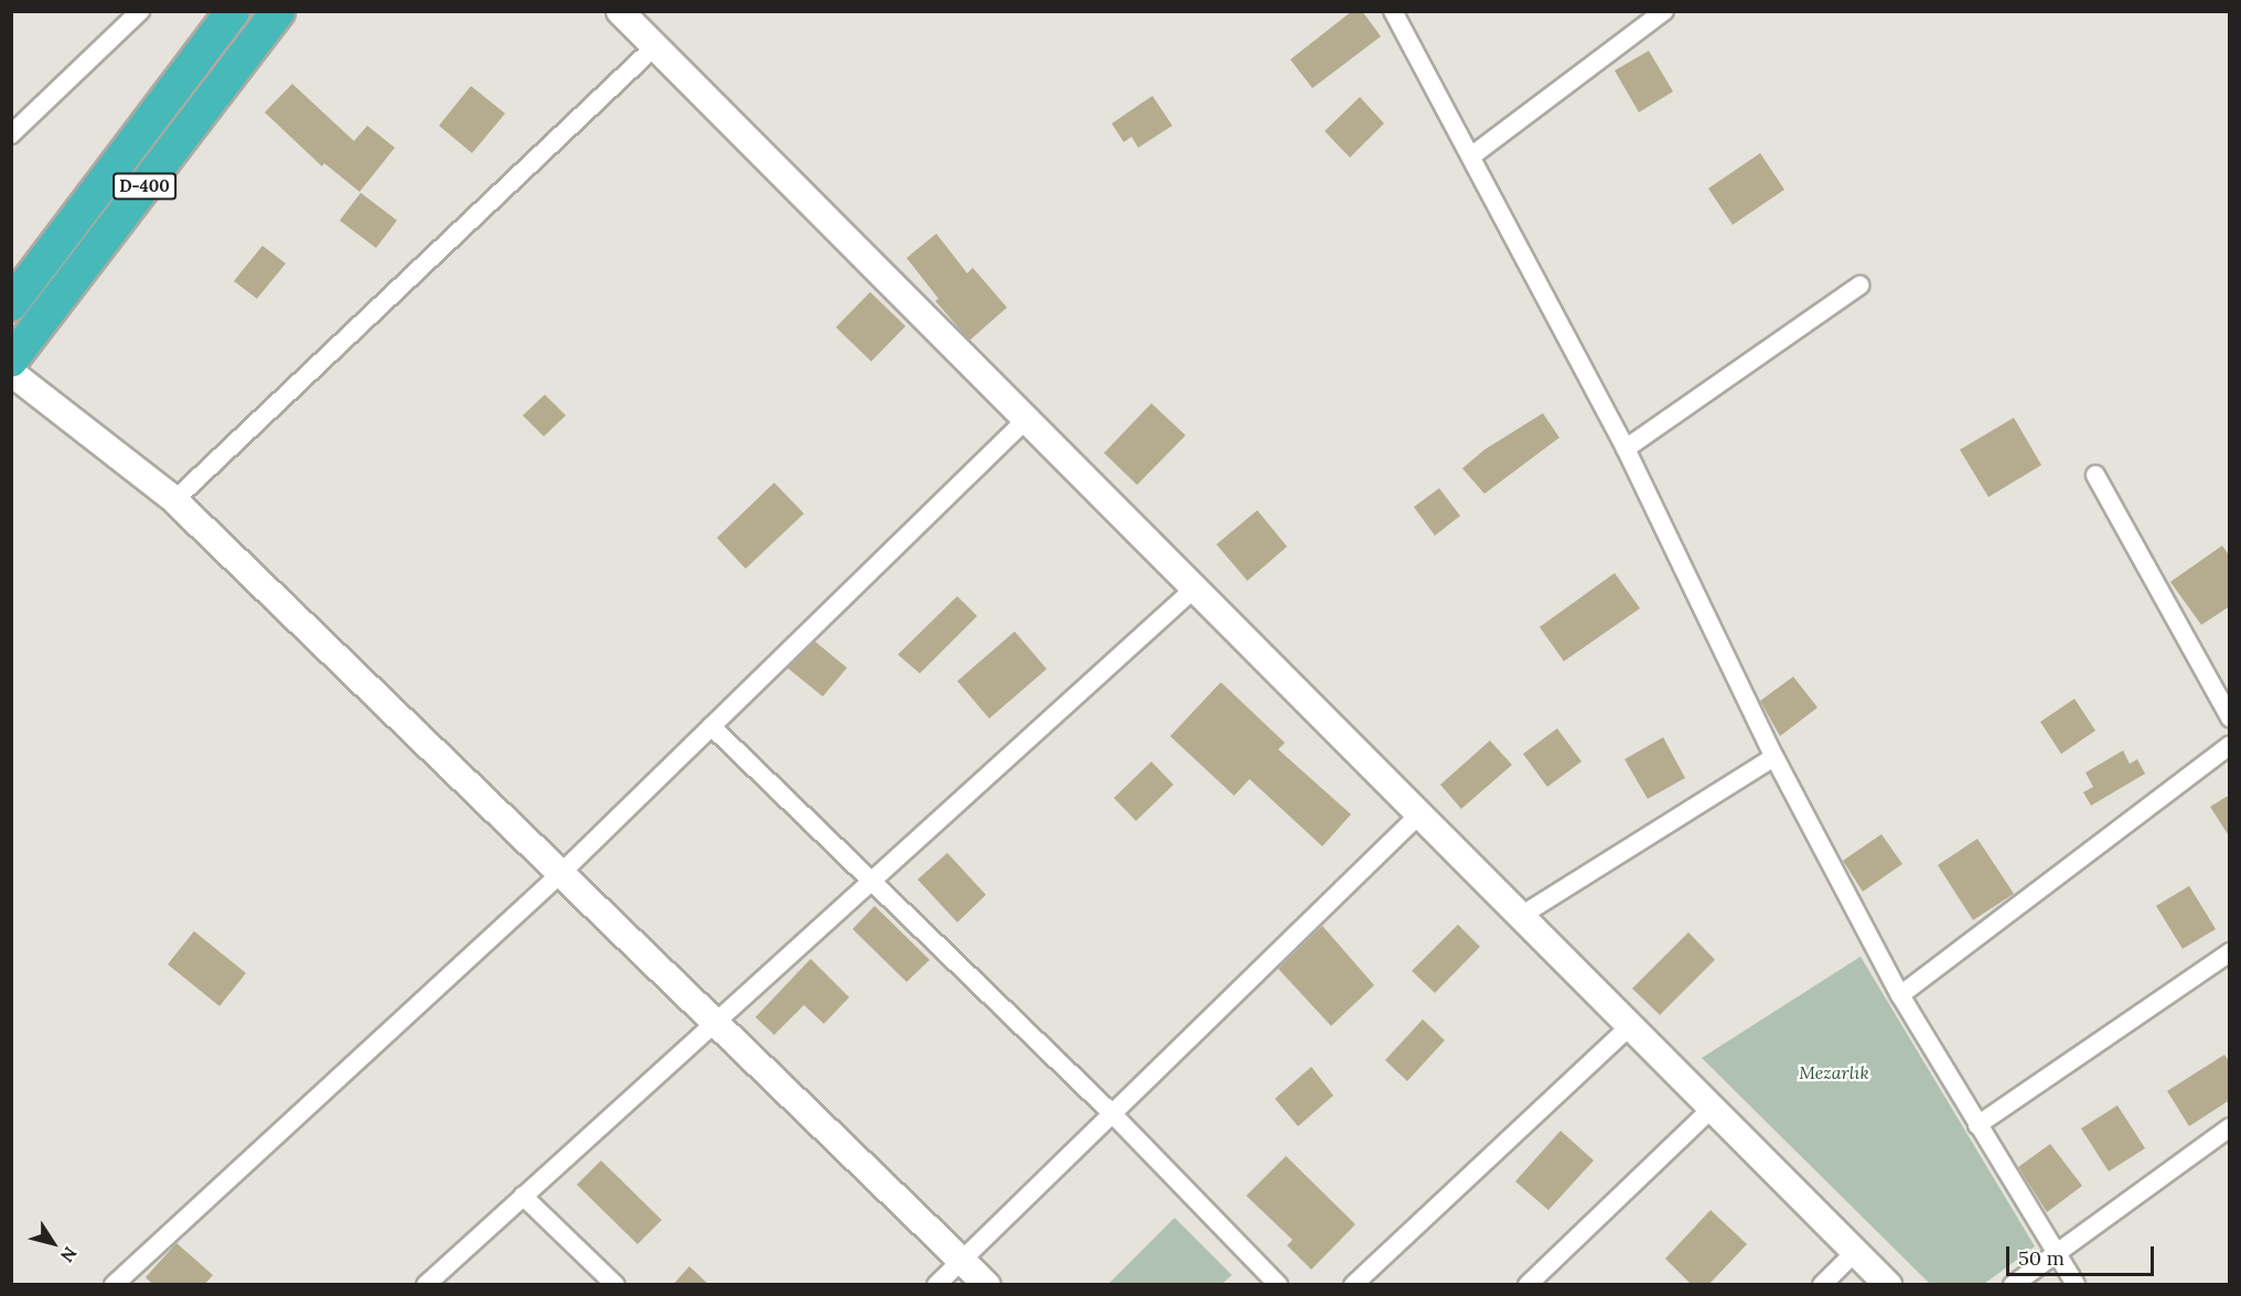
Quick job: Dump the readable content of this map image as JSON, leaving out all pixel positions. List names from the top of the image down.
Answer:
{
  "streets": {
    "highway": ["D-400"]
  },
  "parks": ["Mezarlık"],
  "scale_bar": "50 m",
  "north": "bottom right"
}
